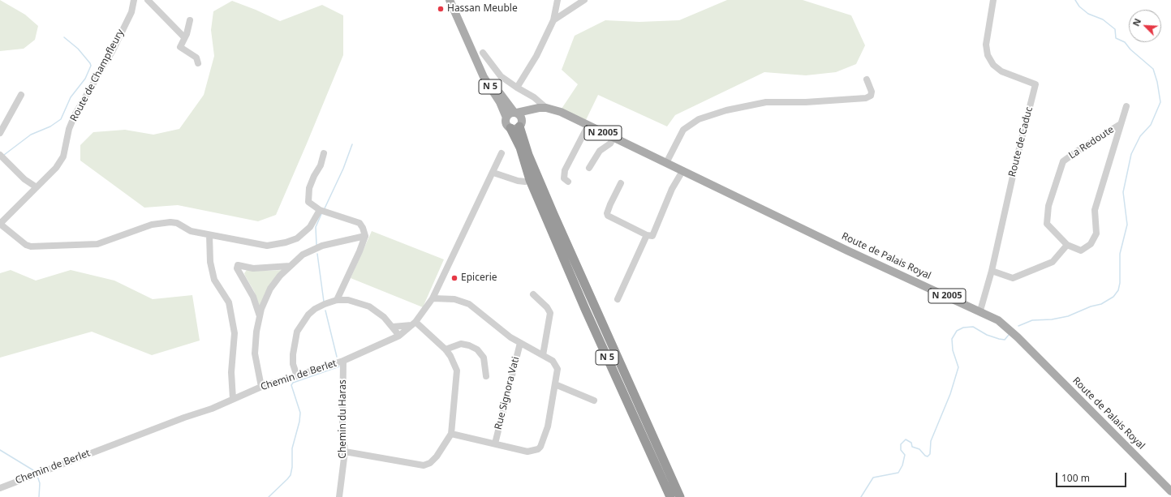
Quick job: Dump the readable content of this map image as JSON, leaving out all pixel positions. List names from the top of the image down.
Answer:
{
  "streets": {
    "highway": ["N 5"],
    "main road": ["N 2005", "Route de Palais Royal"],
    "street": [
      "Route de Champfleury",
      "Route de Caduc",
      "La Redoute",
      "Chemin de Berlet",
      "Rue Signora Vati",
      "Chemin du Haras"
    ]
  },
  "crossings": [
    ["N 5", "Route de Palais Royal"],
    ["Route de Caduc", "Route de Palais Royal"],
    ["Chemin de Berlet", "Chemin du Haras"]
  ],
  "places": ["Hassan Meuble", "Epicerie"],
  "scale_bar": "100 m",
  "north": "top left"
}
